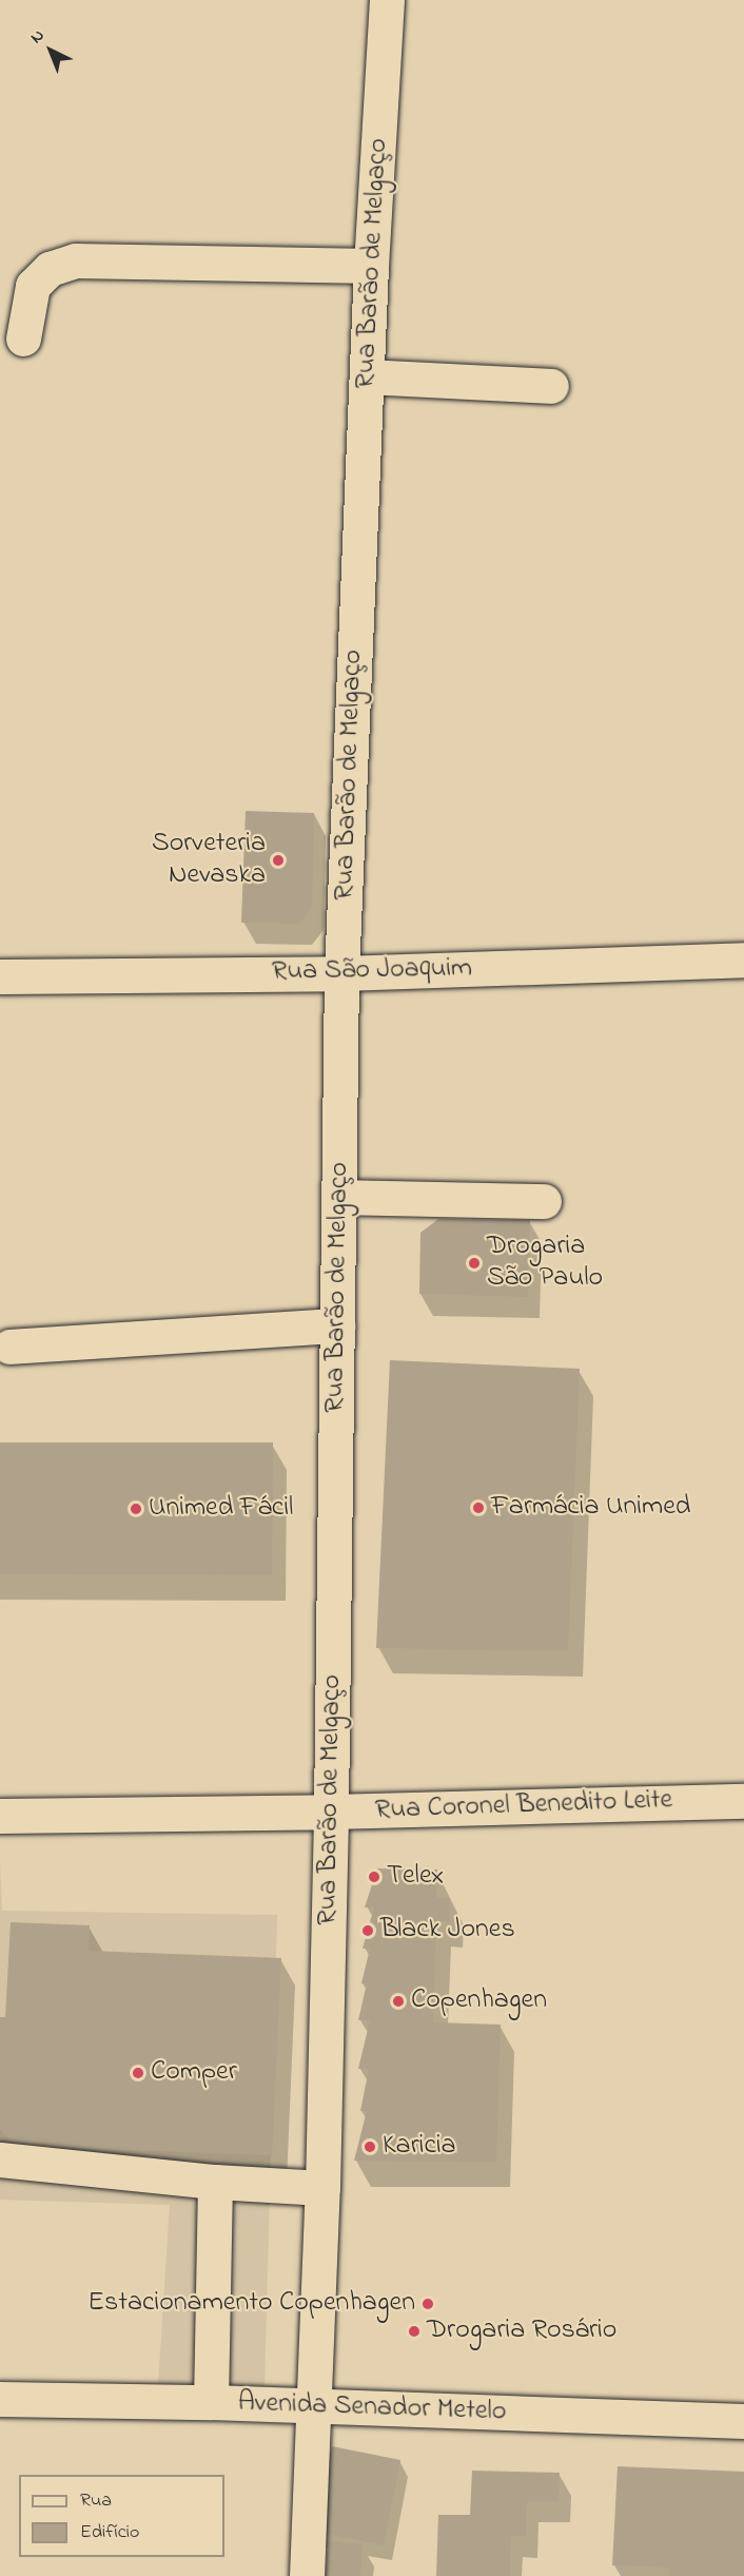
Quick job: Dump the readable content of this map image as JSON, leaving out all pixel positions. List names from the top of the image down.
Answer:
{
  "streets": {
    "street": [
      "Rua Barão de Melgaço",
      "Rua São Joaquim",
      "Rua Coronel Benedito Leite",
      "Avenida Senador Metelo"
    ]
  },
  "crossings": [
    ["Rua Barão de Melgaço", "Rua São Joaquim"],
    ["Rua Barão de Melgaço", "Rua Coronel Benedito Leite"],
    ["Rua Barão de Melgaço", "Avenida Senador Metelo"]
  ],
  "places": [
    "Sorveteria Nevaska",
    "Drogaria São Paulo",
    "Farmácia Unimed",
    "Unimed Fácil",
    "Telex",
    "Black Jones",
    "Copenhagen",
    "Comper",
    "Karicia",
    "Estacionamento Copenhagen",
    "Drogaria Rosário"
  ],
  "legend": ["Rua", "Edifício"],
  "north": "top left"
}
